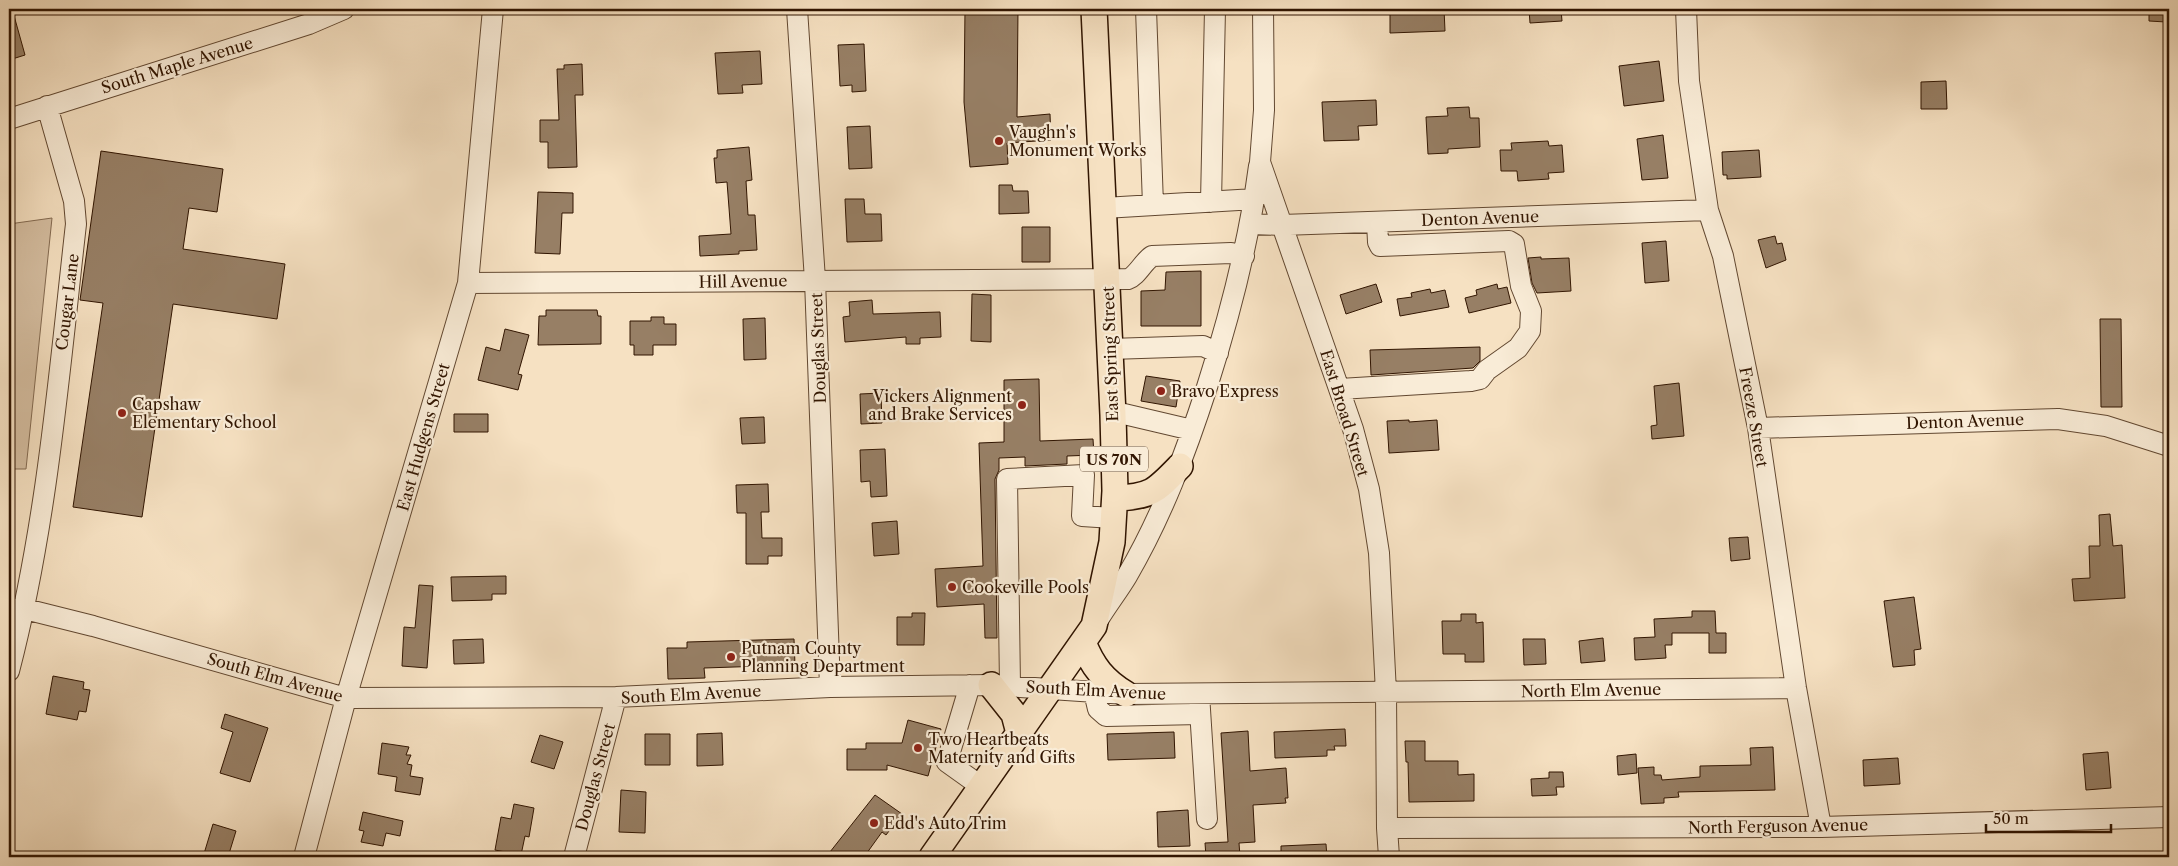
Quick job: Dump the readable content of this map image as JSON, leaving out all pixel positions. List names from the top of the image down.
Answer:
{
  "streets": {
    "main road": ["East Spring Street", "US 70N"],
    "street": [
      "South Maple Avenue",
      "Denton Avenue",
      "Hill Avenue",
      "Cougar Lane",
      "Douglas Street",
      "East Broad Street",
      "Freeze Street",
      "East Hudgens Street",
      "South Elm Avenue",
      "North Elm Avenue",
      "North Ferguson Avenue"
    ]
  },
  "crossings": [
    ["South Maple Avenue", "Cougar Lane"],
    ["Denton Avenue", "East Broad Street"],
    ["Denton Avenue", "Freeze Street"],
    ["Hill Avenue", "Douglas Street"],
    ["Hill Avenue", "East Spring Street"],
    ["Hill Avenue", "East Hudgens Street"],
    ["Cougar Lane", "South Elm Avenue"],
    ["Douglas Street", "South Elm Avenue"],
    ["East Spring Street", "South Elm Avenue"],
    ["East Broad Street", "South Elm Avenue"],
    ["East Broad Street", "North Elm Avenue"],
    ["East Broad Street", "North Ferguson Avenue"],
    ["Freeze Street", "North Elm Avenue"],
    ["Freeze Street", "North Ferguson Avenue"],
    ["East Hudgens Street", "South Elm Avenue"],
    ["South Elm Avenue", "North Elm Avenue"]
  ],
  "places": [
    "Vaughn's Monument Works",
    "Bravo Express",
    "Vickers Alignment and Brake Services",
    "Capshaw Elementary School",
    "Cookeville Pools",
    "Putnam County Planning Department",
    "Two Heartbeats Maternity and Gifts",
    "Edd's Auto Trim"
  ],
  "scale_bar": "50 m"
}
